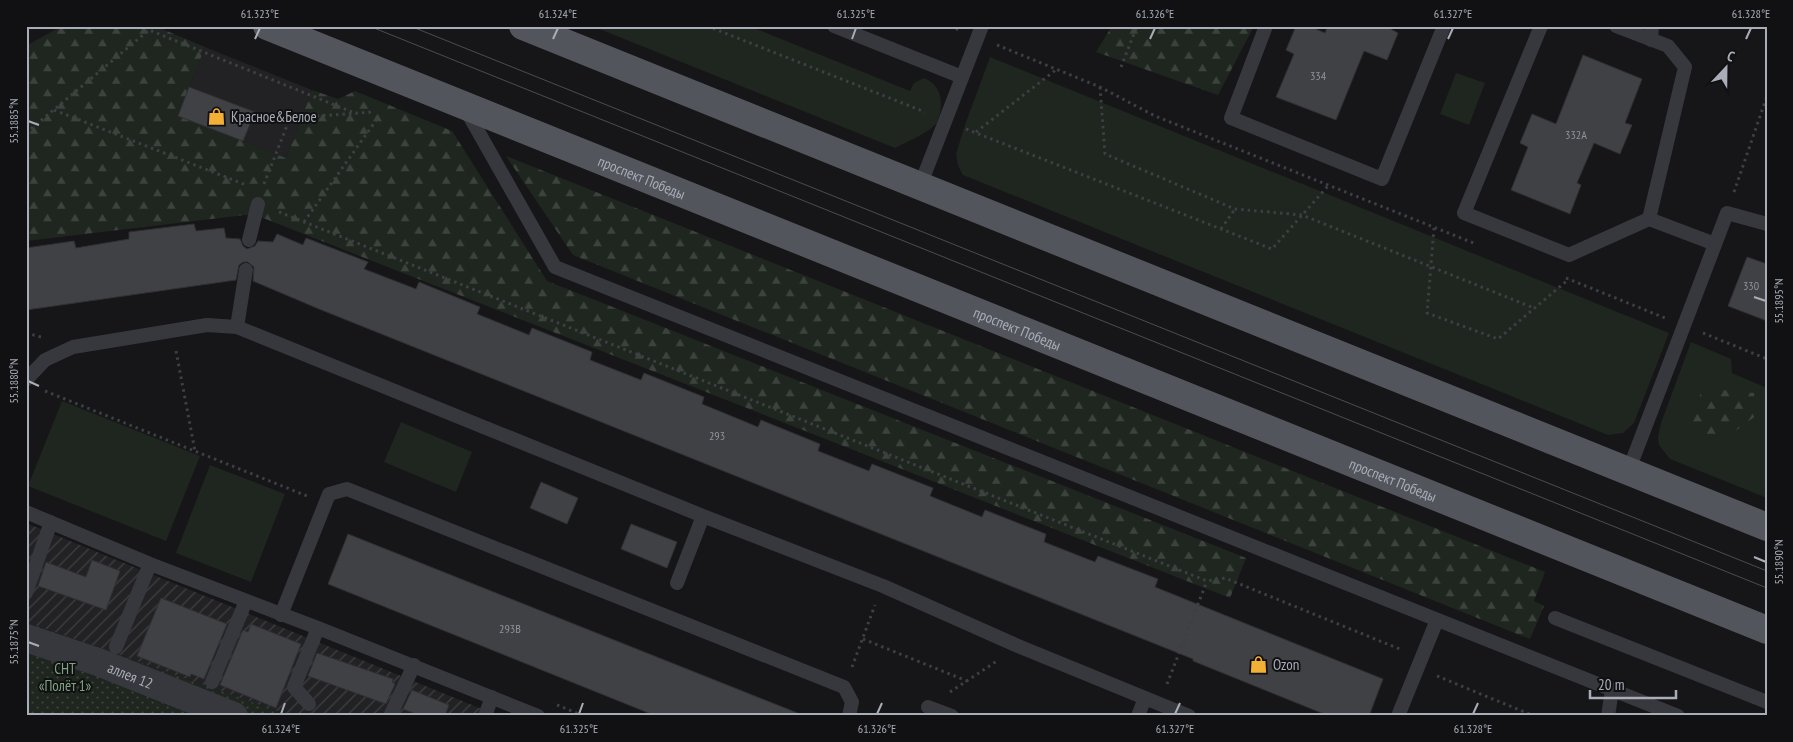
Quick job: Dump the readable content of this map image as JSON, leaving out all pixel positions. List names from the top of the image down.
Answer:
{
  "streets": {
    "main road": ["проспект Победы"],
    "street": ["аллея 12"]
  },
  "parks": ["СНТ «Полёт 1»"],
  "places": {
    "shop": ["Красное&Белое", "Ozon"]
  },
  "house_numbers": [
    "334",
    "332А",
    "330",
    "293",
    "293В"
  ],
  "scale_bar": "20 m",
  "north": "top",
  "coordinates": [
    "61.323°E",
    "61.324°E",
    "61.325°E",
    "61.326°E",
    "61.327°E",
    "61.328°E",
    "55.1885°N",
    "55.1895°N",
    "55.1880°N",
    "55.1890°N",
    "55.1875°N"
  ]
}
